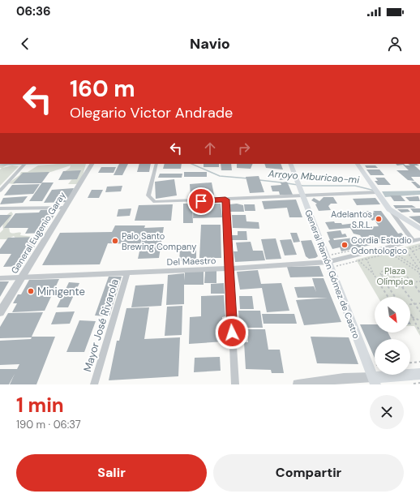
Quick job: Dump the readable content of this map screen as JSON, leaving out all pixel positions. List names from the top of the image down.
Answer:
{
  "streets": {
    "main road": ["General Ramón Gómez de Castro"],
    "street": ["General Eugenio Garay", "Del Maestro", "Mayor José Rivarola"]
  },
  "crossings": [
    ["General Eugenio Garay", "Del Maestro"],
    ["Del Maestro", "General Ramón Gómez de Castro"],
    ["Del Maestro", "Mayor José Rivarola"]
  ],
  "water": ["Arroyo Mburicao-mi"],
  "parks": ["Plaza Olímpica"],
  "places": [
    "Adelantos S.R.L.",
    "Palo Santo Brewing Company",
    "Cordia Estudio Odontologico",
    "Minigente"
  ],
  "north": "bottom right",
  "page": {
    "status": "06:36",
    "header": "Navio",
    "turn": ["160 m", "Olegario Victor Andrade"],
    "heading": ["1 min", "190 m · 06:37"],
    "buttons": ["Salir", "Compartir"]
  }
}
